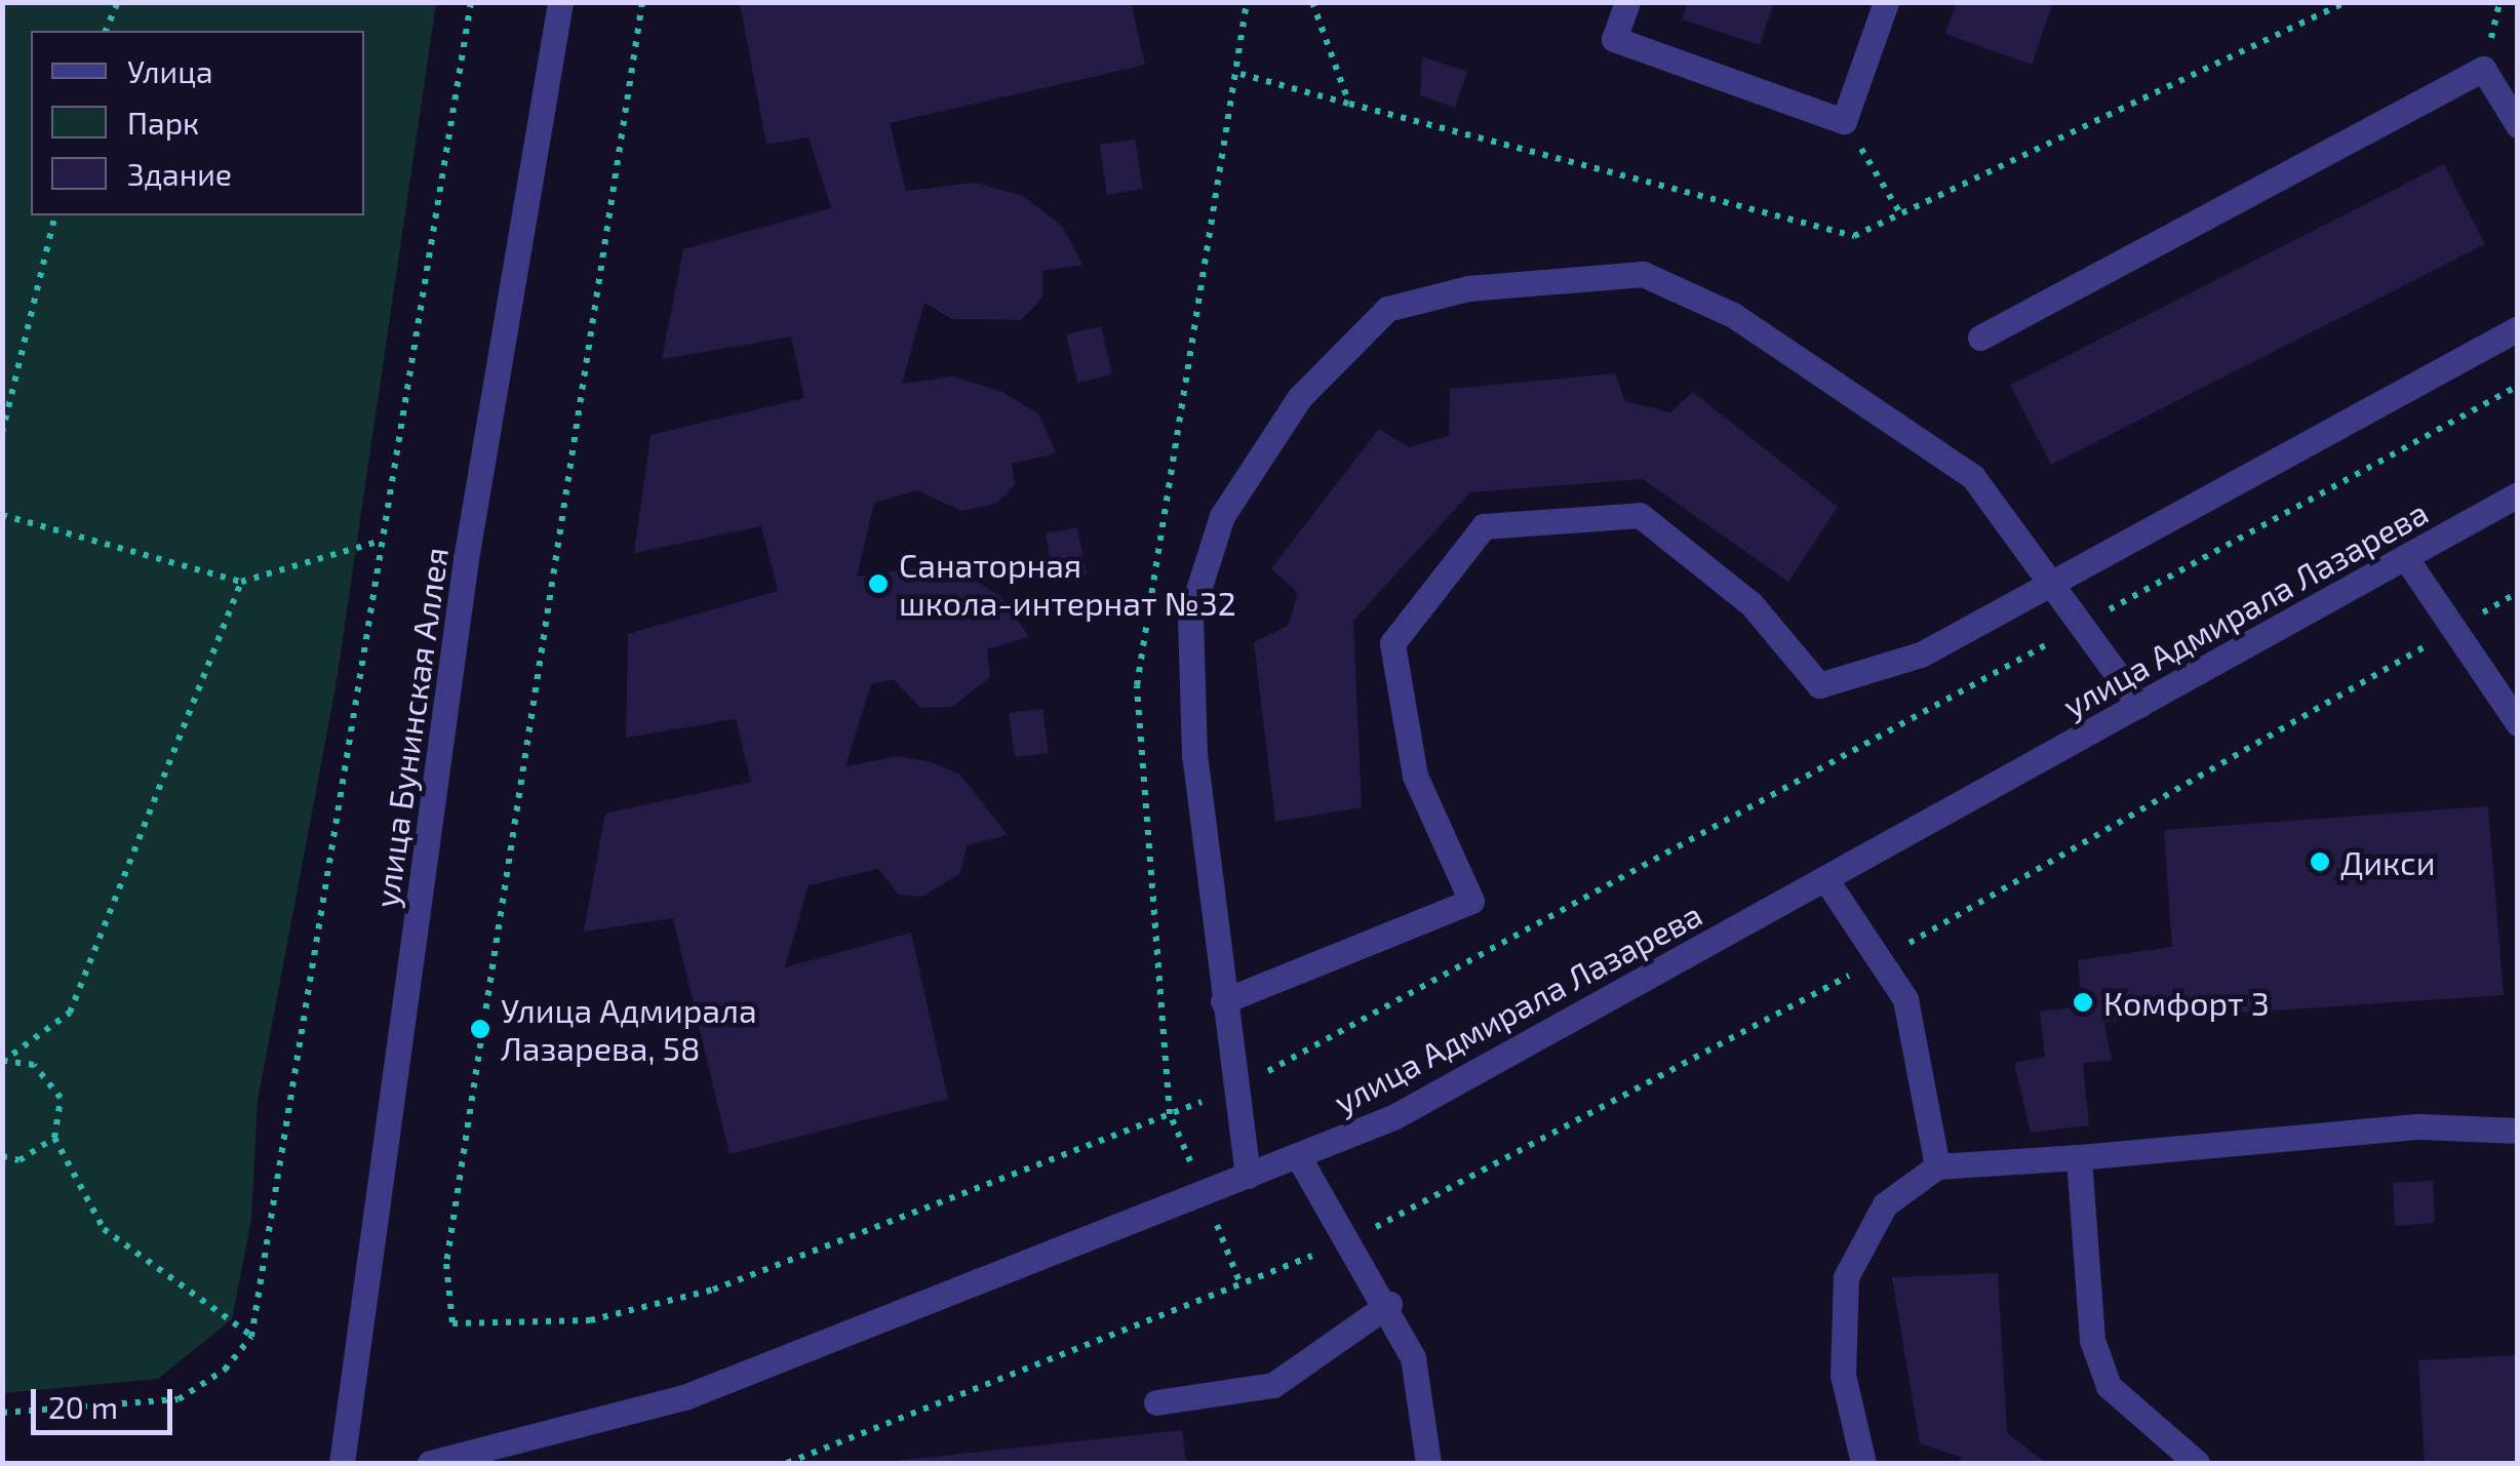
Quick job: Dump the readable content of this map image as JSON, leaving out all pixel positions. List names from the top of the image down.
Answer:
{
  "streets": {
    "street": ["улица Адмирала Лазарева", "улица Бунинская Аллея"]
  },
  "places": [
    "Санаторная школа-интернат №32",
    "Дикси",
    "Комфорт 3",
    "Улица Адмирала Лазарева, 58"
  ],
  "legend": ["Улица", "Парк", "Здание"],
  "scale_bar": "20 m"
}
